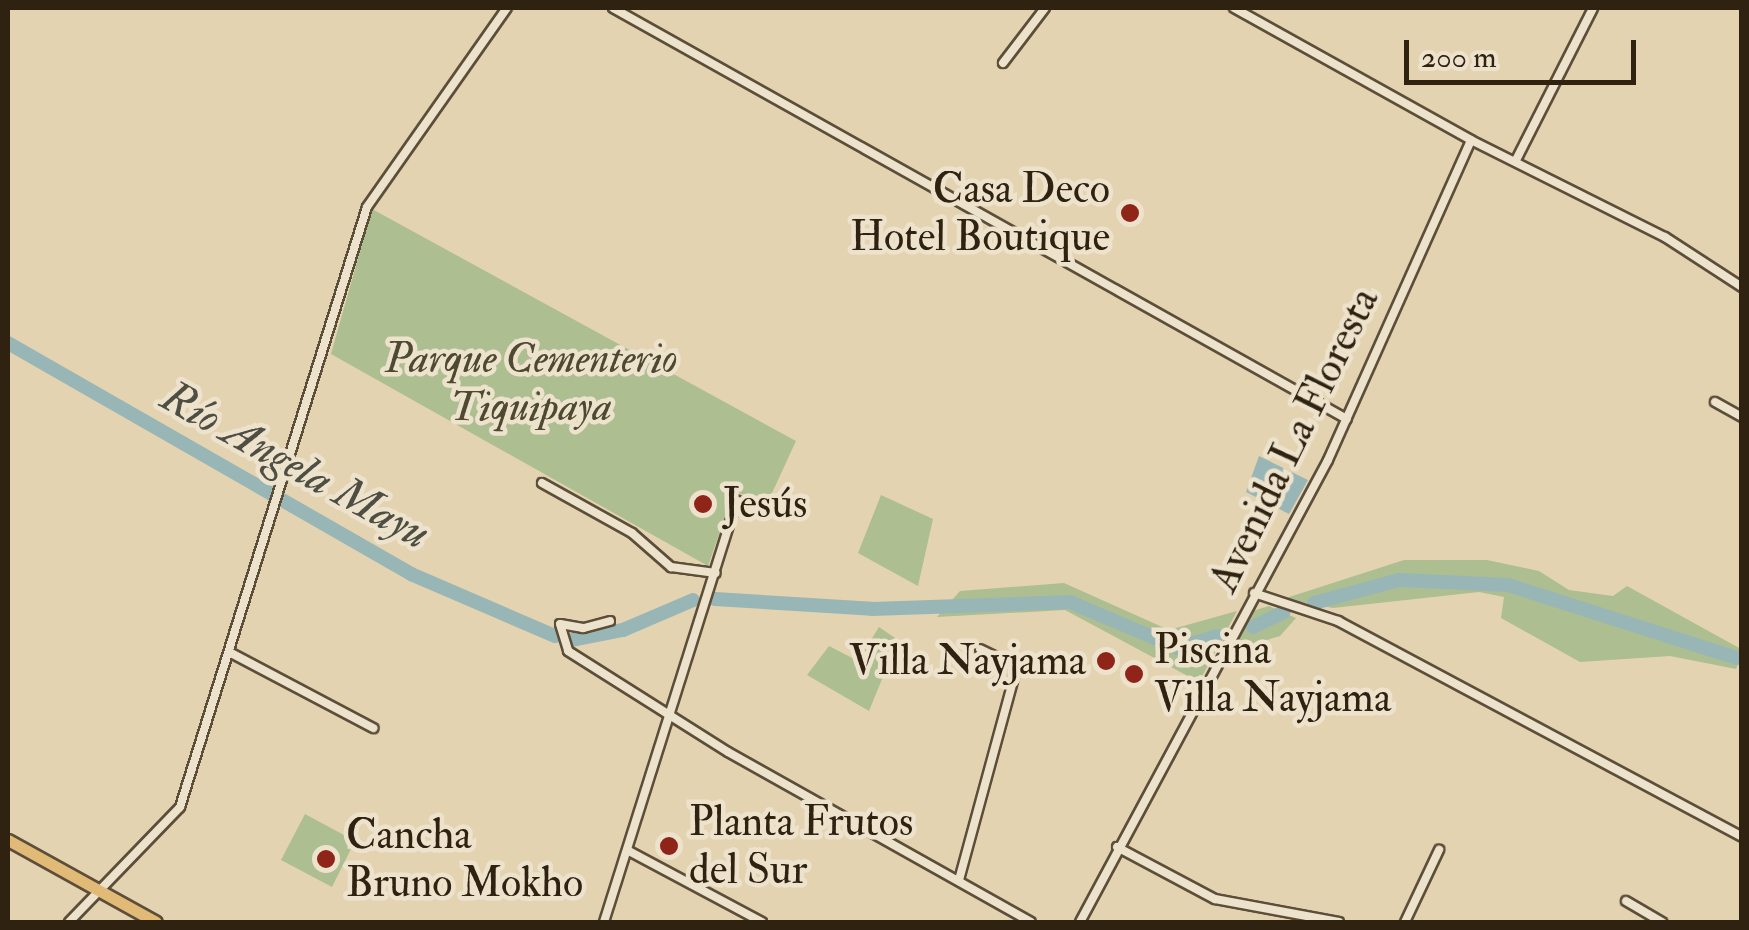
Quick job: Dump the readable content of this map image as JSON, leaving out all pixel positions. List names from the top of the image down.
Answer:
{
  "streets": {
    "street": ["Avenida La Floresta"]
  },
  "water": ["Río Angela Mayu"],
  "parks": ["Parque Cementerio Tiquipaya"],
  "places": [
    "Casa Deco Hotel Boutique",
    "Jesús",
    "Villa Nayjama",
    "Piscina Villa Nayjama",
    "Planta Frutos del Sur",
    "Cancha Bruno Mokho"
  ],
  "scale_bar": "200 m"
}
